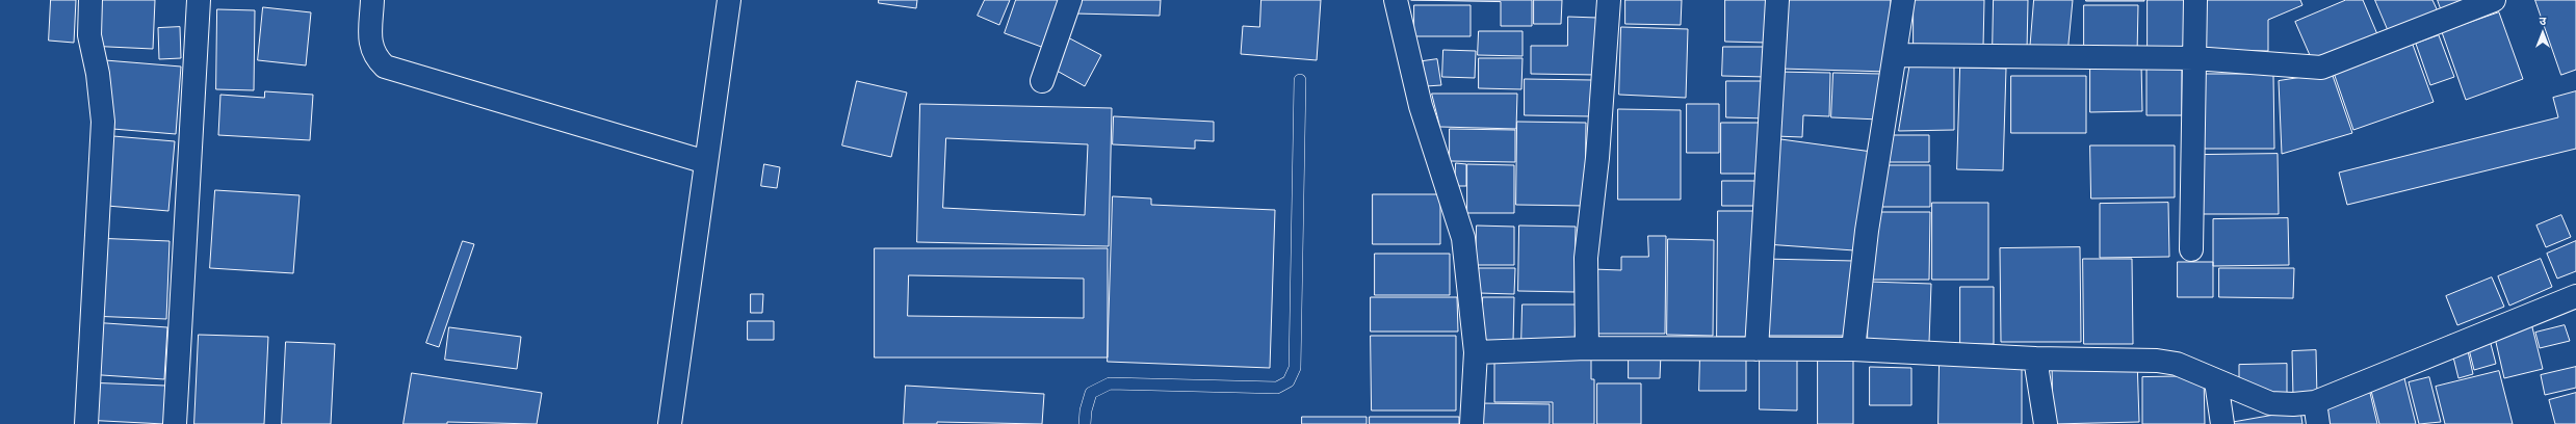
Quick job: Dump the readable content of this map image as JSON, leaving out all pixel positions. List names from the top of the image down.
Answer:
{
  "north": "top"
}
